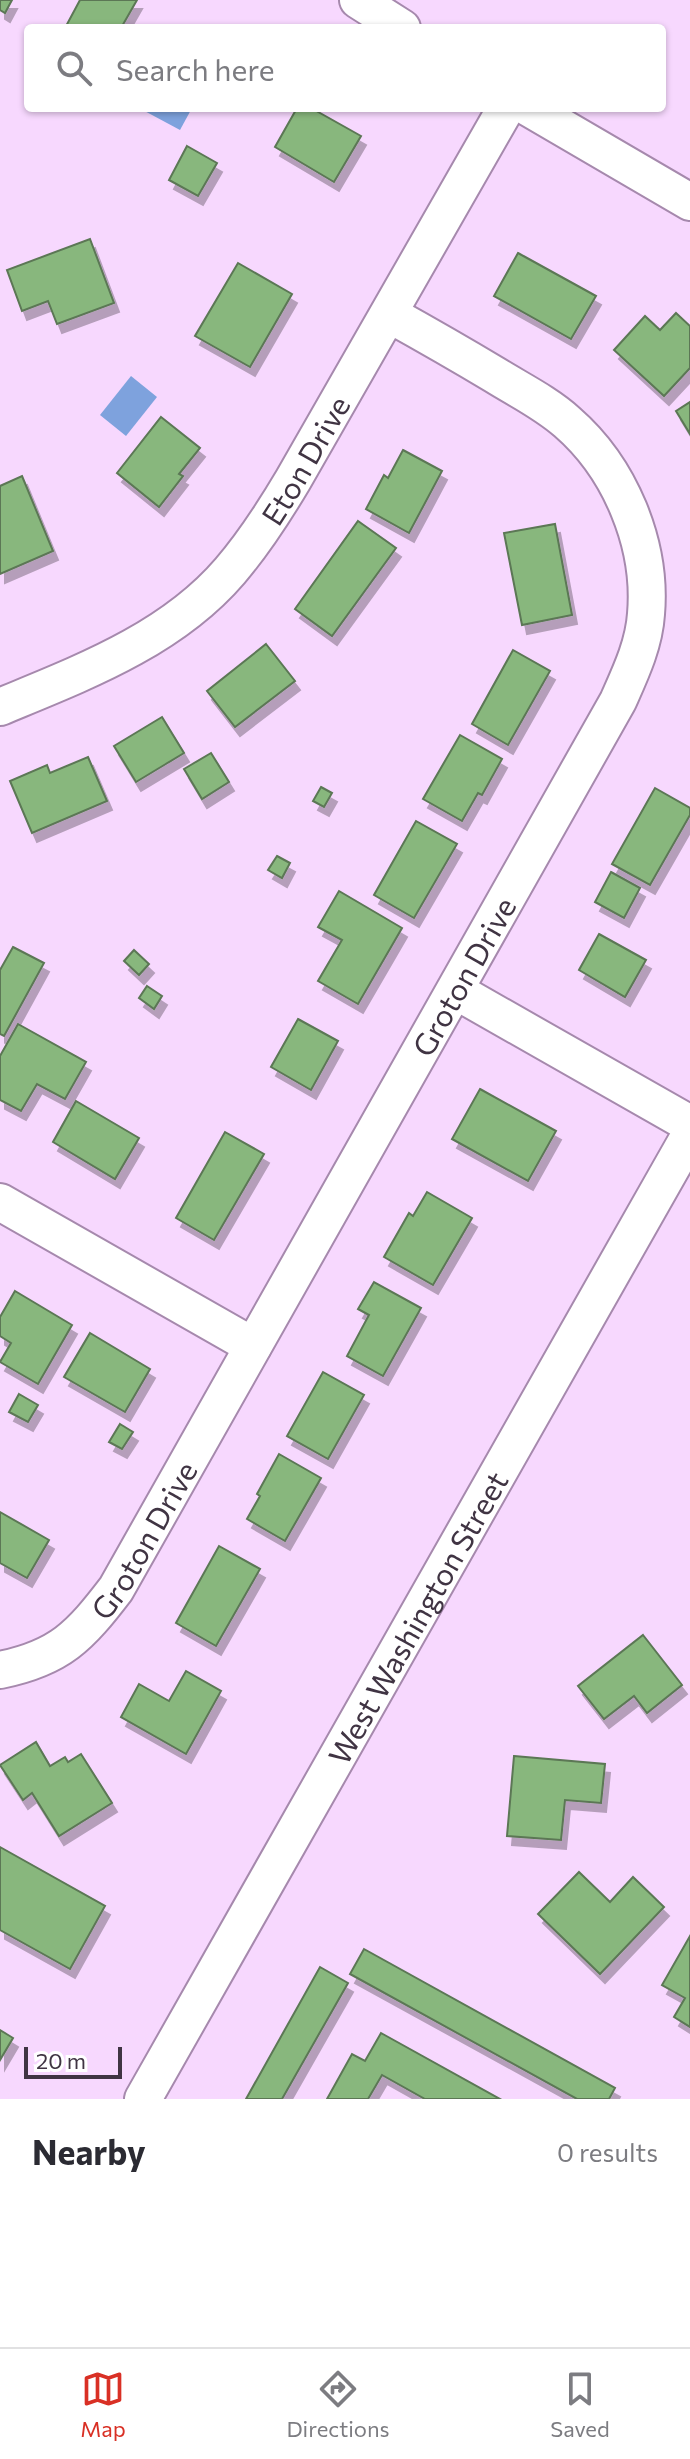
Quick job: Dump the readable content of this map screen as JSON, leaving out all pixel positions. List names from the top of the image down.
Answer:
{
  "streets": {
    "street": ["Eton Drive", "Groton Drive", "West Washington Street"]
  },
  "crossings": [
    ["Eton Drive", "Groton Drive"]
  ],
  "scale_bar": "20 m",
  "page": {
    "search": "Search here",
    "scale": "20 m",
    "heading": ["Nearby", "0 results"],
    "nav": ["Map", "Directions", "Saved"]
  }
}
